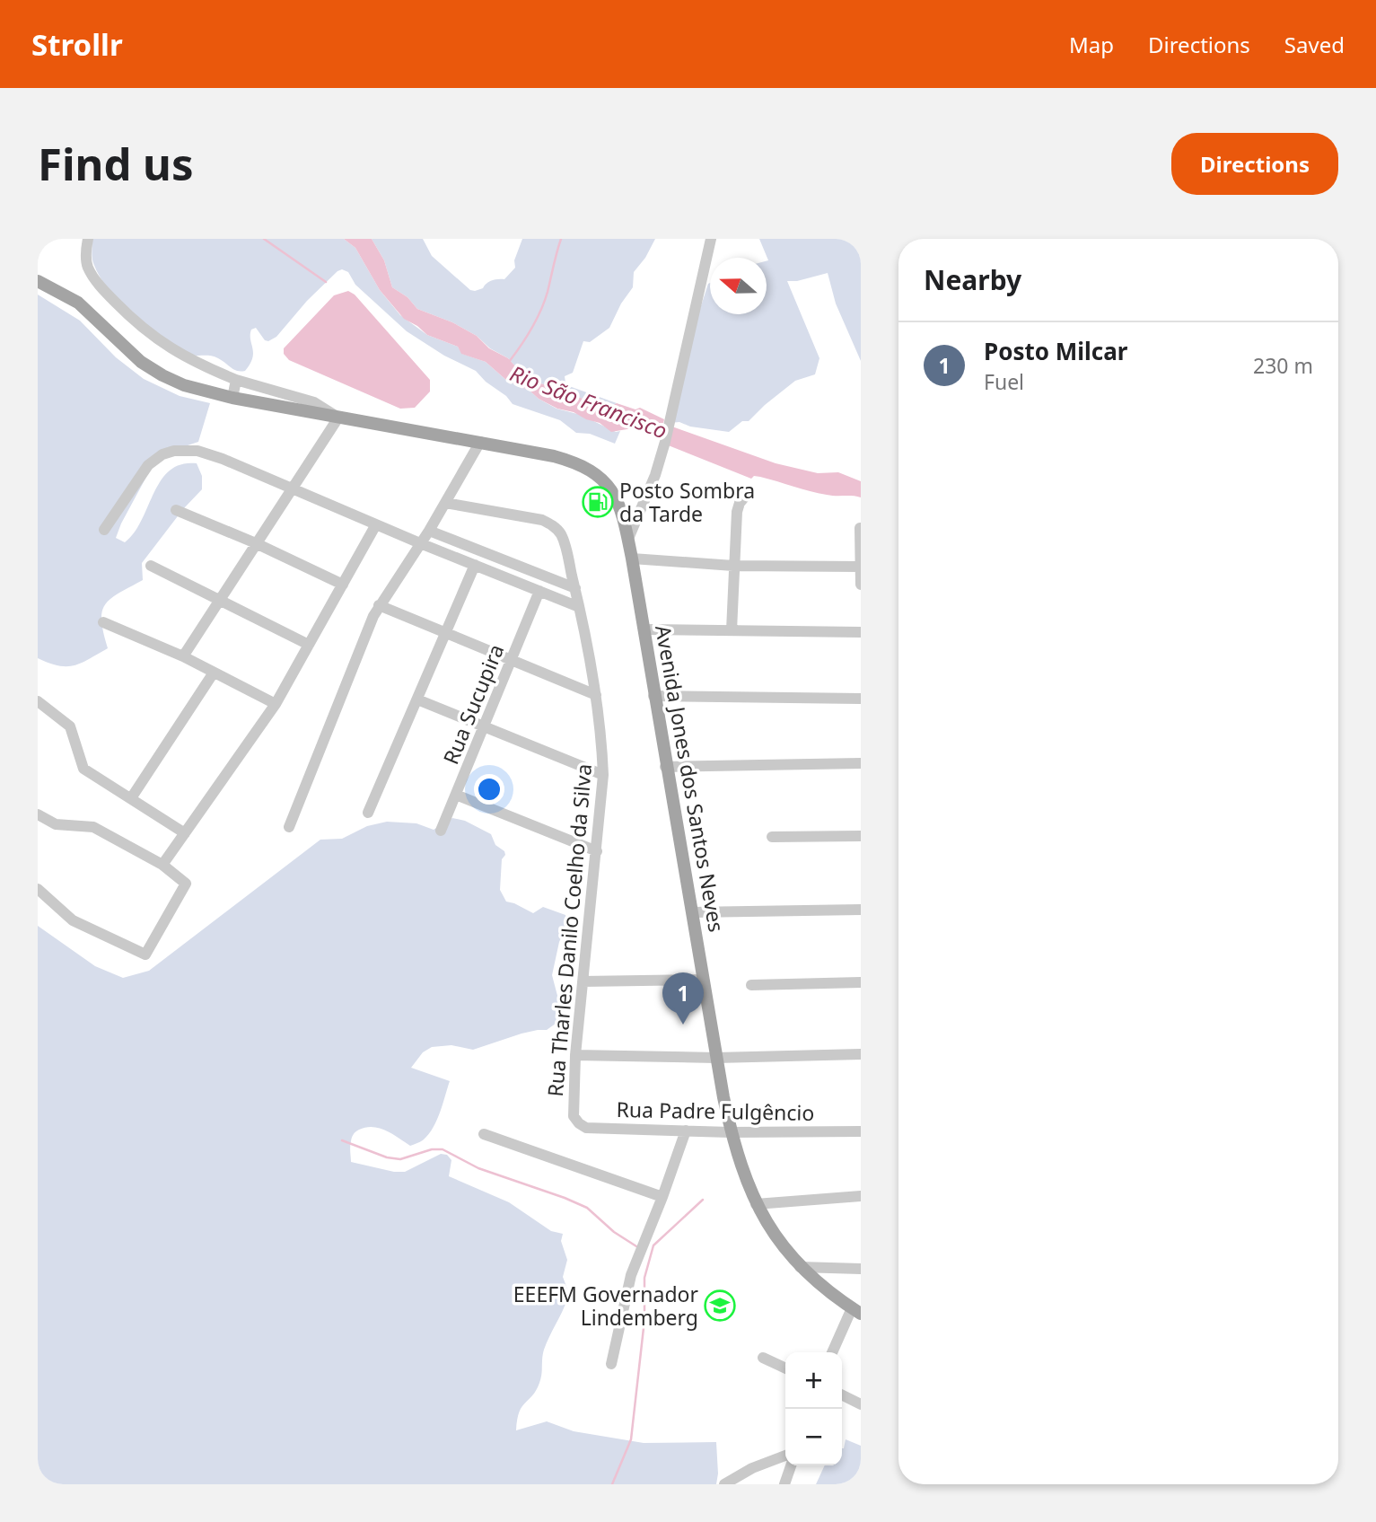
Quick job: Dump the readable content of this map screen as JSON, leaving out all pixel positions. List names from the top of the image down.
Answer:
{
  "streets": {
    "main road": ["Avenida Jones dos Santos Neves"],
    "street": ["Rua Sucupira", "Rua Tharles Danilo Coelho da Silva", "Rua Padre Fulgêncio"]
  },
  "crossings": [
    ["Avenida Jones dos Santos Neves", "Rua Padre Fulgêncio"],
    ["Rua Tharles Danilo Coelho da Silva", "Rua Padre Fulgêncio"]
  ],
  "water": ["Rio São Francisco"],
  "places": {
    "fuel station": ["Posto Sombra da Tarde"],
    "school or university": ["EEEFM Governador Lindemberg"]
  },
  "north": "left",
  "page": {
    "header": "Strollr",
    "nav": ["Map", "Directions", "Saved"],
    "buttons": "Directions",
    "title": "Find us",
    "heading": "Nearby",
    "list": [
      {
        "mark": "1",
        "name": "Posto Milcar",
        "note": "Fuel",
        "value": "230 m"
      }
    ],
    "pins": "1",
    "map_buttons": ["+", "−"]
  }
}
